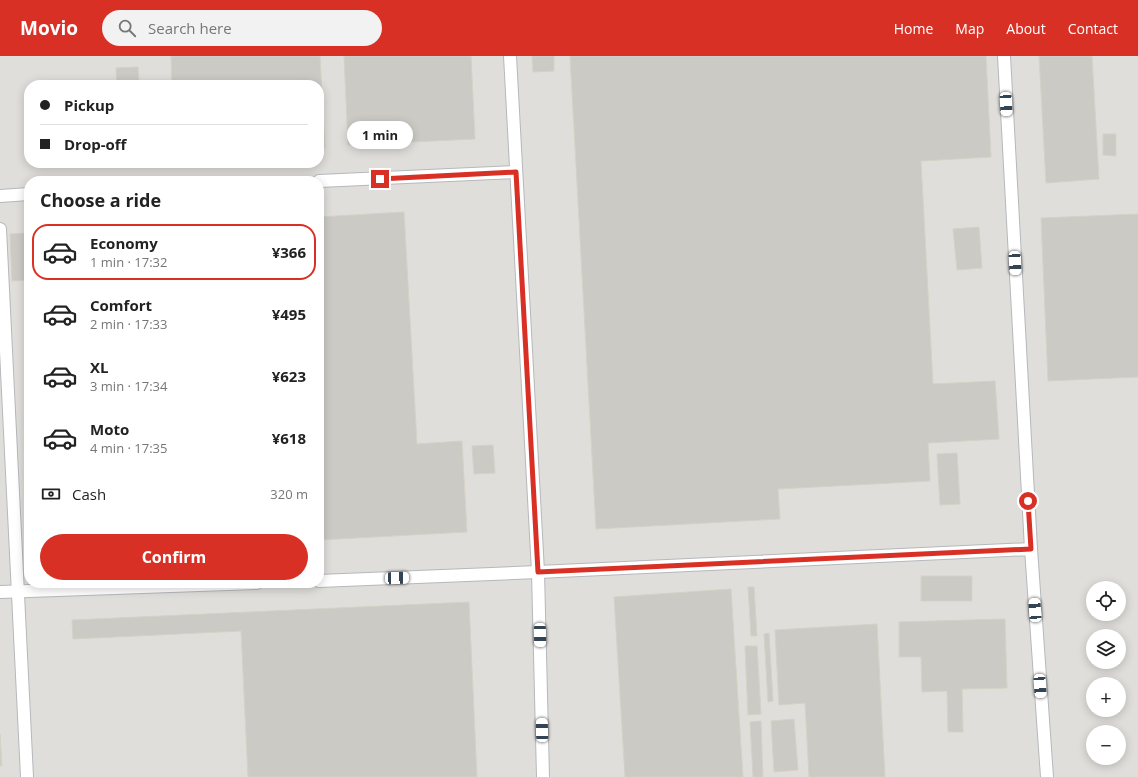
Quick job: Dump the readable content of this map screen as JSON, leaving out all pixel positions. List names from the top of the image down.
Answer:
{
  "page": {
    "header": "Movio",
    "search": "Search here",
    "nav": [
      "Home",
      "Map",
      "About",
      "Contact"
    ],
    "banner": ["Pickup", "Drop-off"],
    "bubble": "1 min",
    "heading": "Choose a ride",
    "list": [
      {
        "name": "Economy",
        "note": "1 min · 17:32",
        "value": "¥366"
      },
      {
        "name": "Comfort",
        "note": "2 min · 17:33",
        "value": "¥495"
      },
      {
        "name": "XL",
        "note": "3 min · 17:34",
        "value": "¥623"
      },
      {
        "name": "Moto",
        "note": "4 min · 17:35",
        "value": "¥618"
      }
    ],
    "pay": ["Cash", "320 m"],
    "buttons": "Confirm",
    "map_buttons": ["+", "−"]
  }
}
